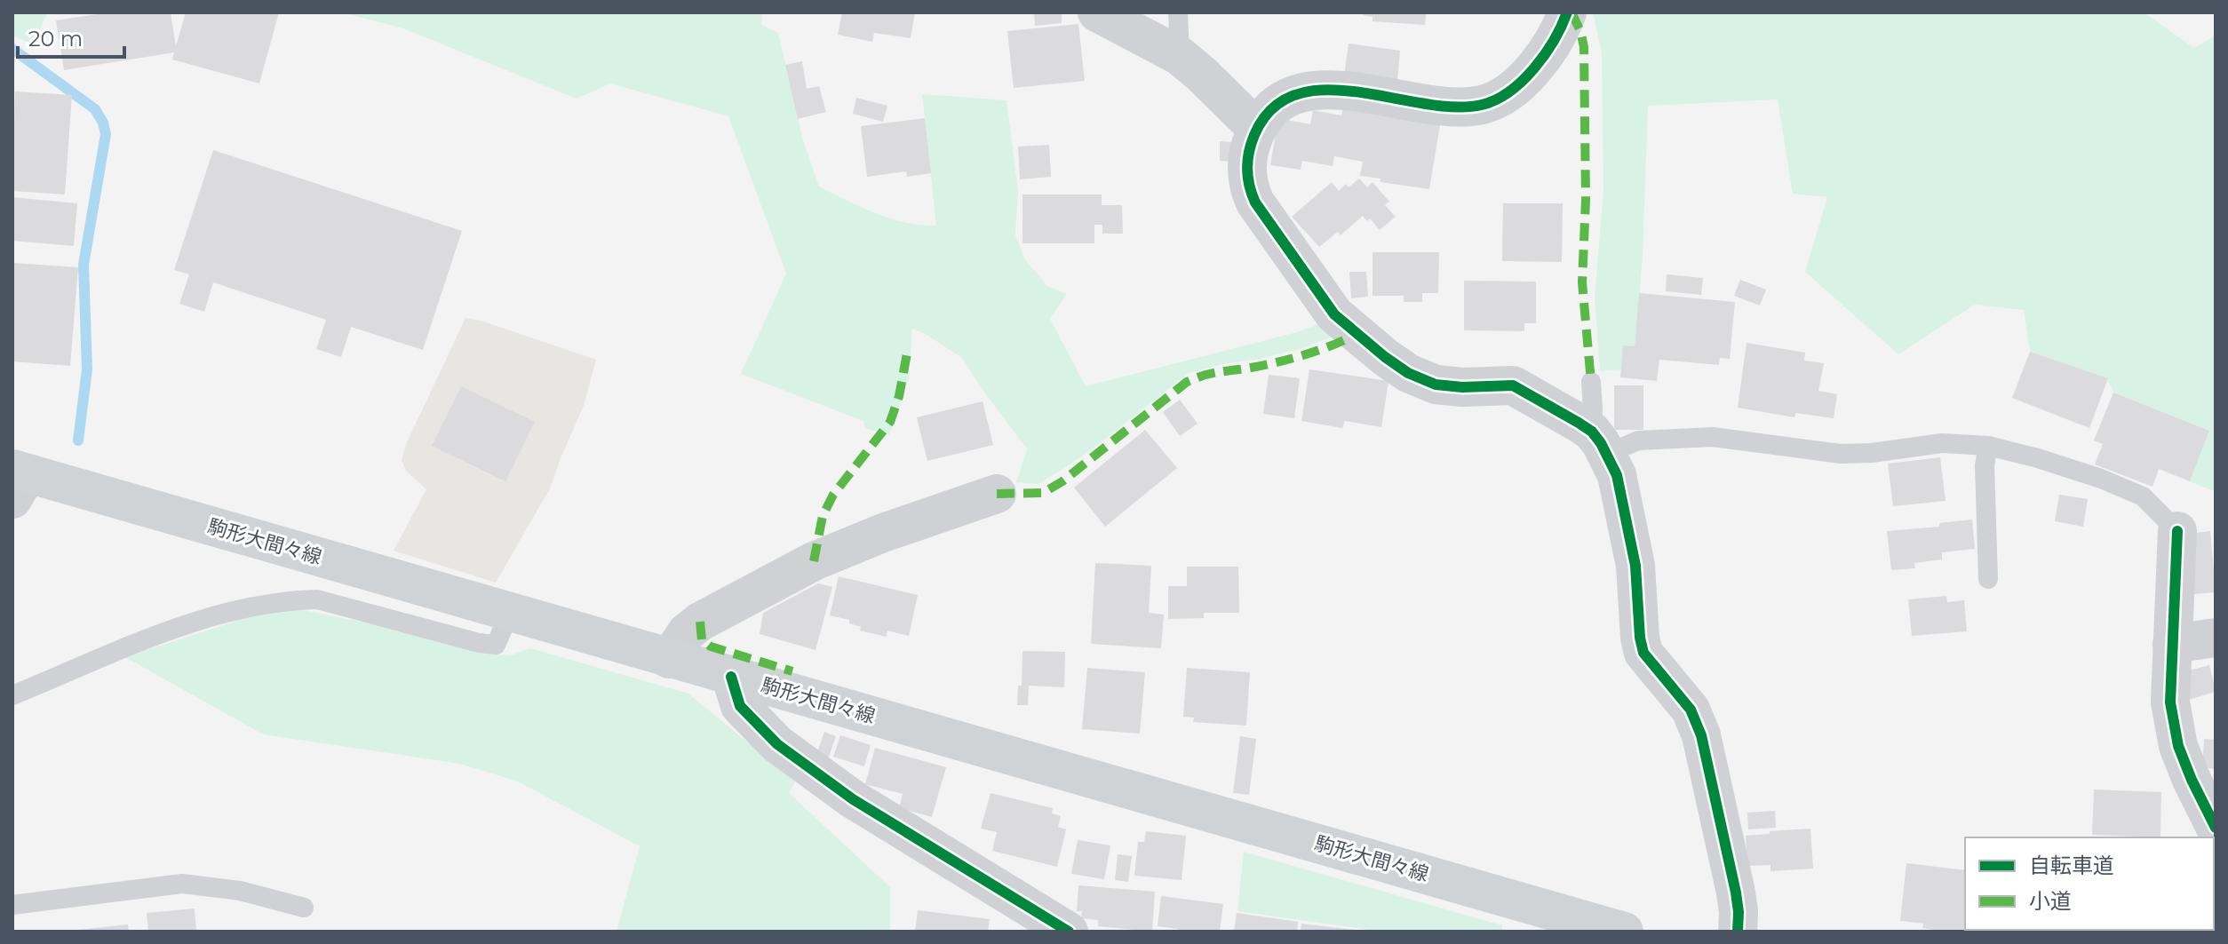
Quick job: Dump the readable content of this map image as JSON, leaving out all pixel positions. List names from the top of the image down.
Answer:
{
  "streets": {
    "main road": ["駒形大間々線"]
  },
  "legend": ["自転車道", "小道"],
  "scale_bar": "20 m"
}
